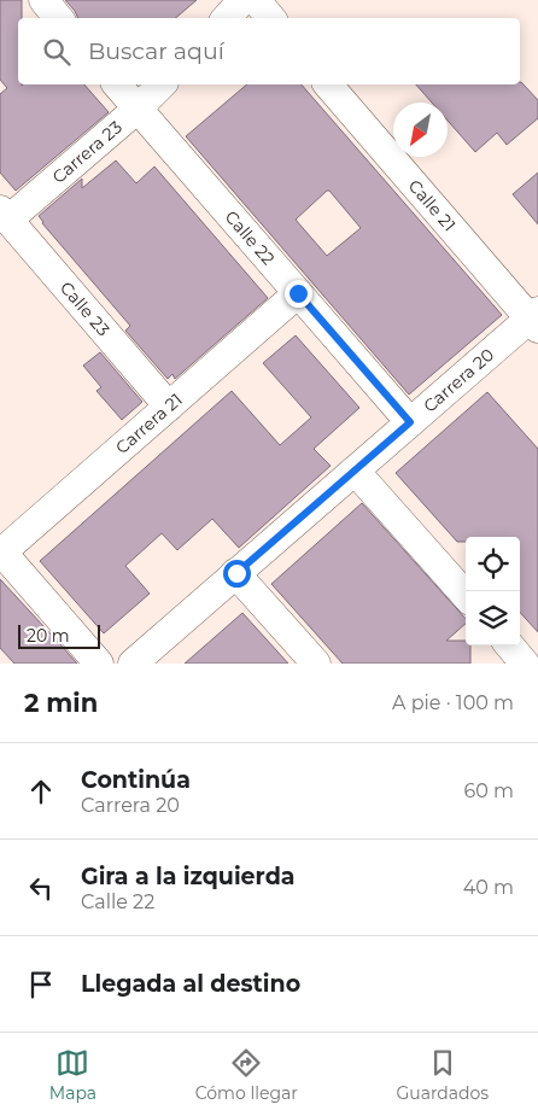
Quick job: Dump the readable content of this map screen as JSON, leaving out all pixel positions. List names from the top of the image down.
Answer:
{
  "streets": {
    "street": [
      "Carrera 23",
      "Calle 21",
      "Calle 22",
      "Calle 23",
      "Carrera 20",
      "Carrera 21"
    ]
  },
  "crossings": [
    ["Carrera 23", "Calle 22"],
    ["Carrera 23", "Calle 23"],
    ["Calle 21", "Carrera 20"],
    ["Calle 22", "Carrera 20"],
    ["Calle 22", "Carrera 21"],
    ["Calle 23", "Carrera 21"]
  ],
  "scale_bar": "20 m",
  "north": "bottom left",
  "page": {
    "search": "Buscar aquí",
    "scale": "20 m",
    "heading": ["2 min", "A pie · 100 m"],
    "list": [
      ["Continúa", "Carrera 20", "60 m"],
      ["Gira a la izquierda", "Calle 22", "40 m"],
      "Llegada al destino"
    ],
    "nav": ["Mapa", "Cómo llegar", "Guardados"]
  }
}
